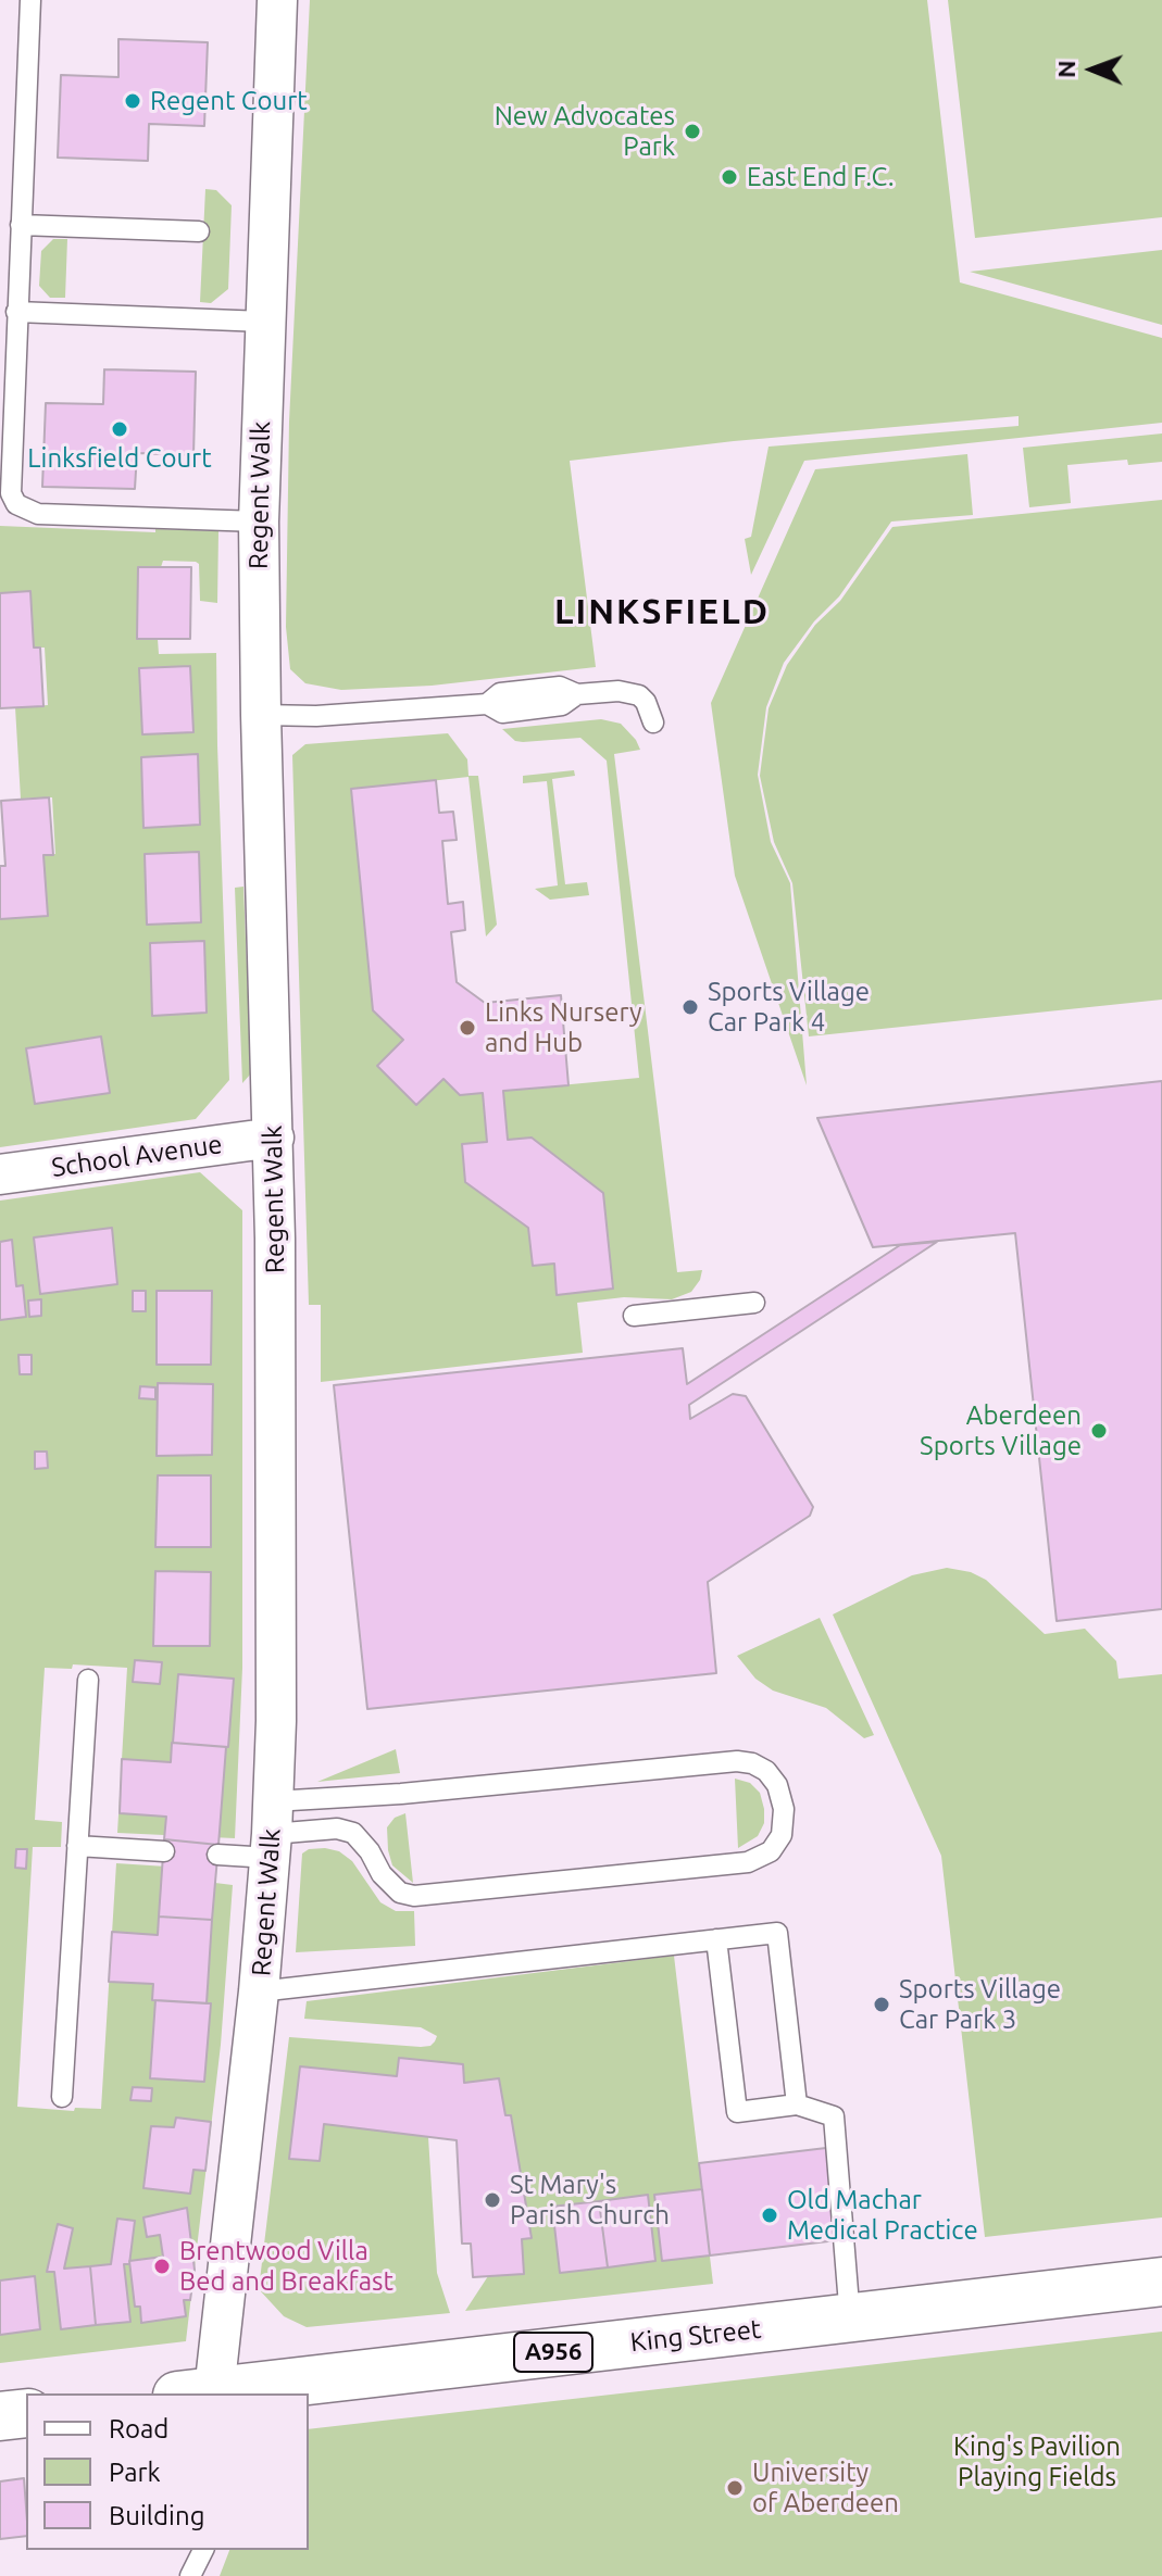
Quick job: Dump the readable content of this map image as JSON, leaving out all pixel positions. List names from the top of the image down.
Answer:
{
  "streets": {
    "main road": ["King Street", "A956"],
    "street": ["Regent Walk", "School Avenue"]
  },
  "crossings": [
    ["Regent Walk", "School Avenue"]
  ],
  "districts": ["LINKSFIELD"],
  "parks": ["King's Pavilion Playing Fields"],
  "places": [
    "Regent Court",
    "New Advocates Park",
    "East End F.C.",
    "Linksfield Court",
    "Sports Village Car Park 4",
    "Links Nursery and Hub",
    "Aberdeen Sports Village",
    "Sports Village Car Park 3",
    "St Mary's Parish Church",
    "Old Machar Medical Practice",
    "Brentwood Villa Bed and Breakfast",
    "University of Aberdeen"
  ],
  "legend": ["Road", "Park", "Building"],
  "north": "left"
}
